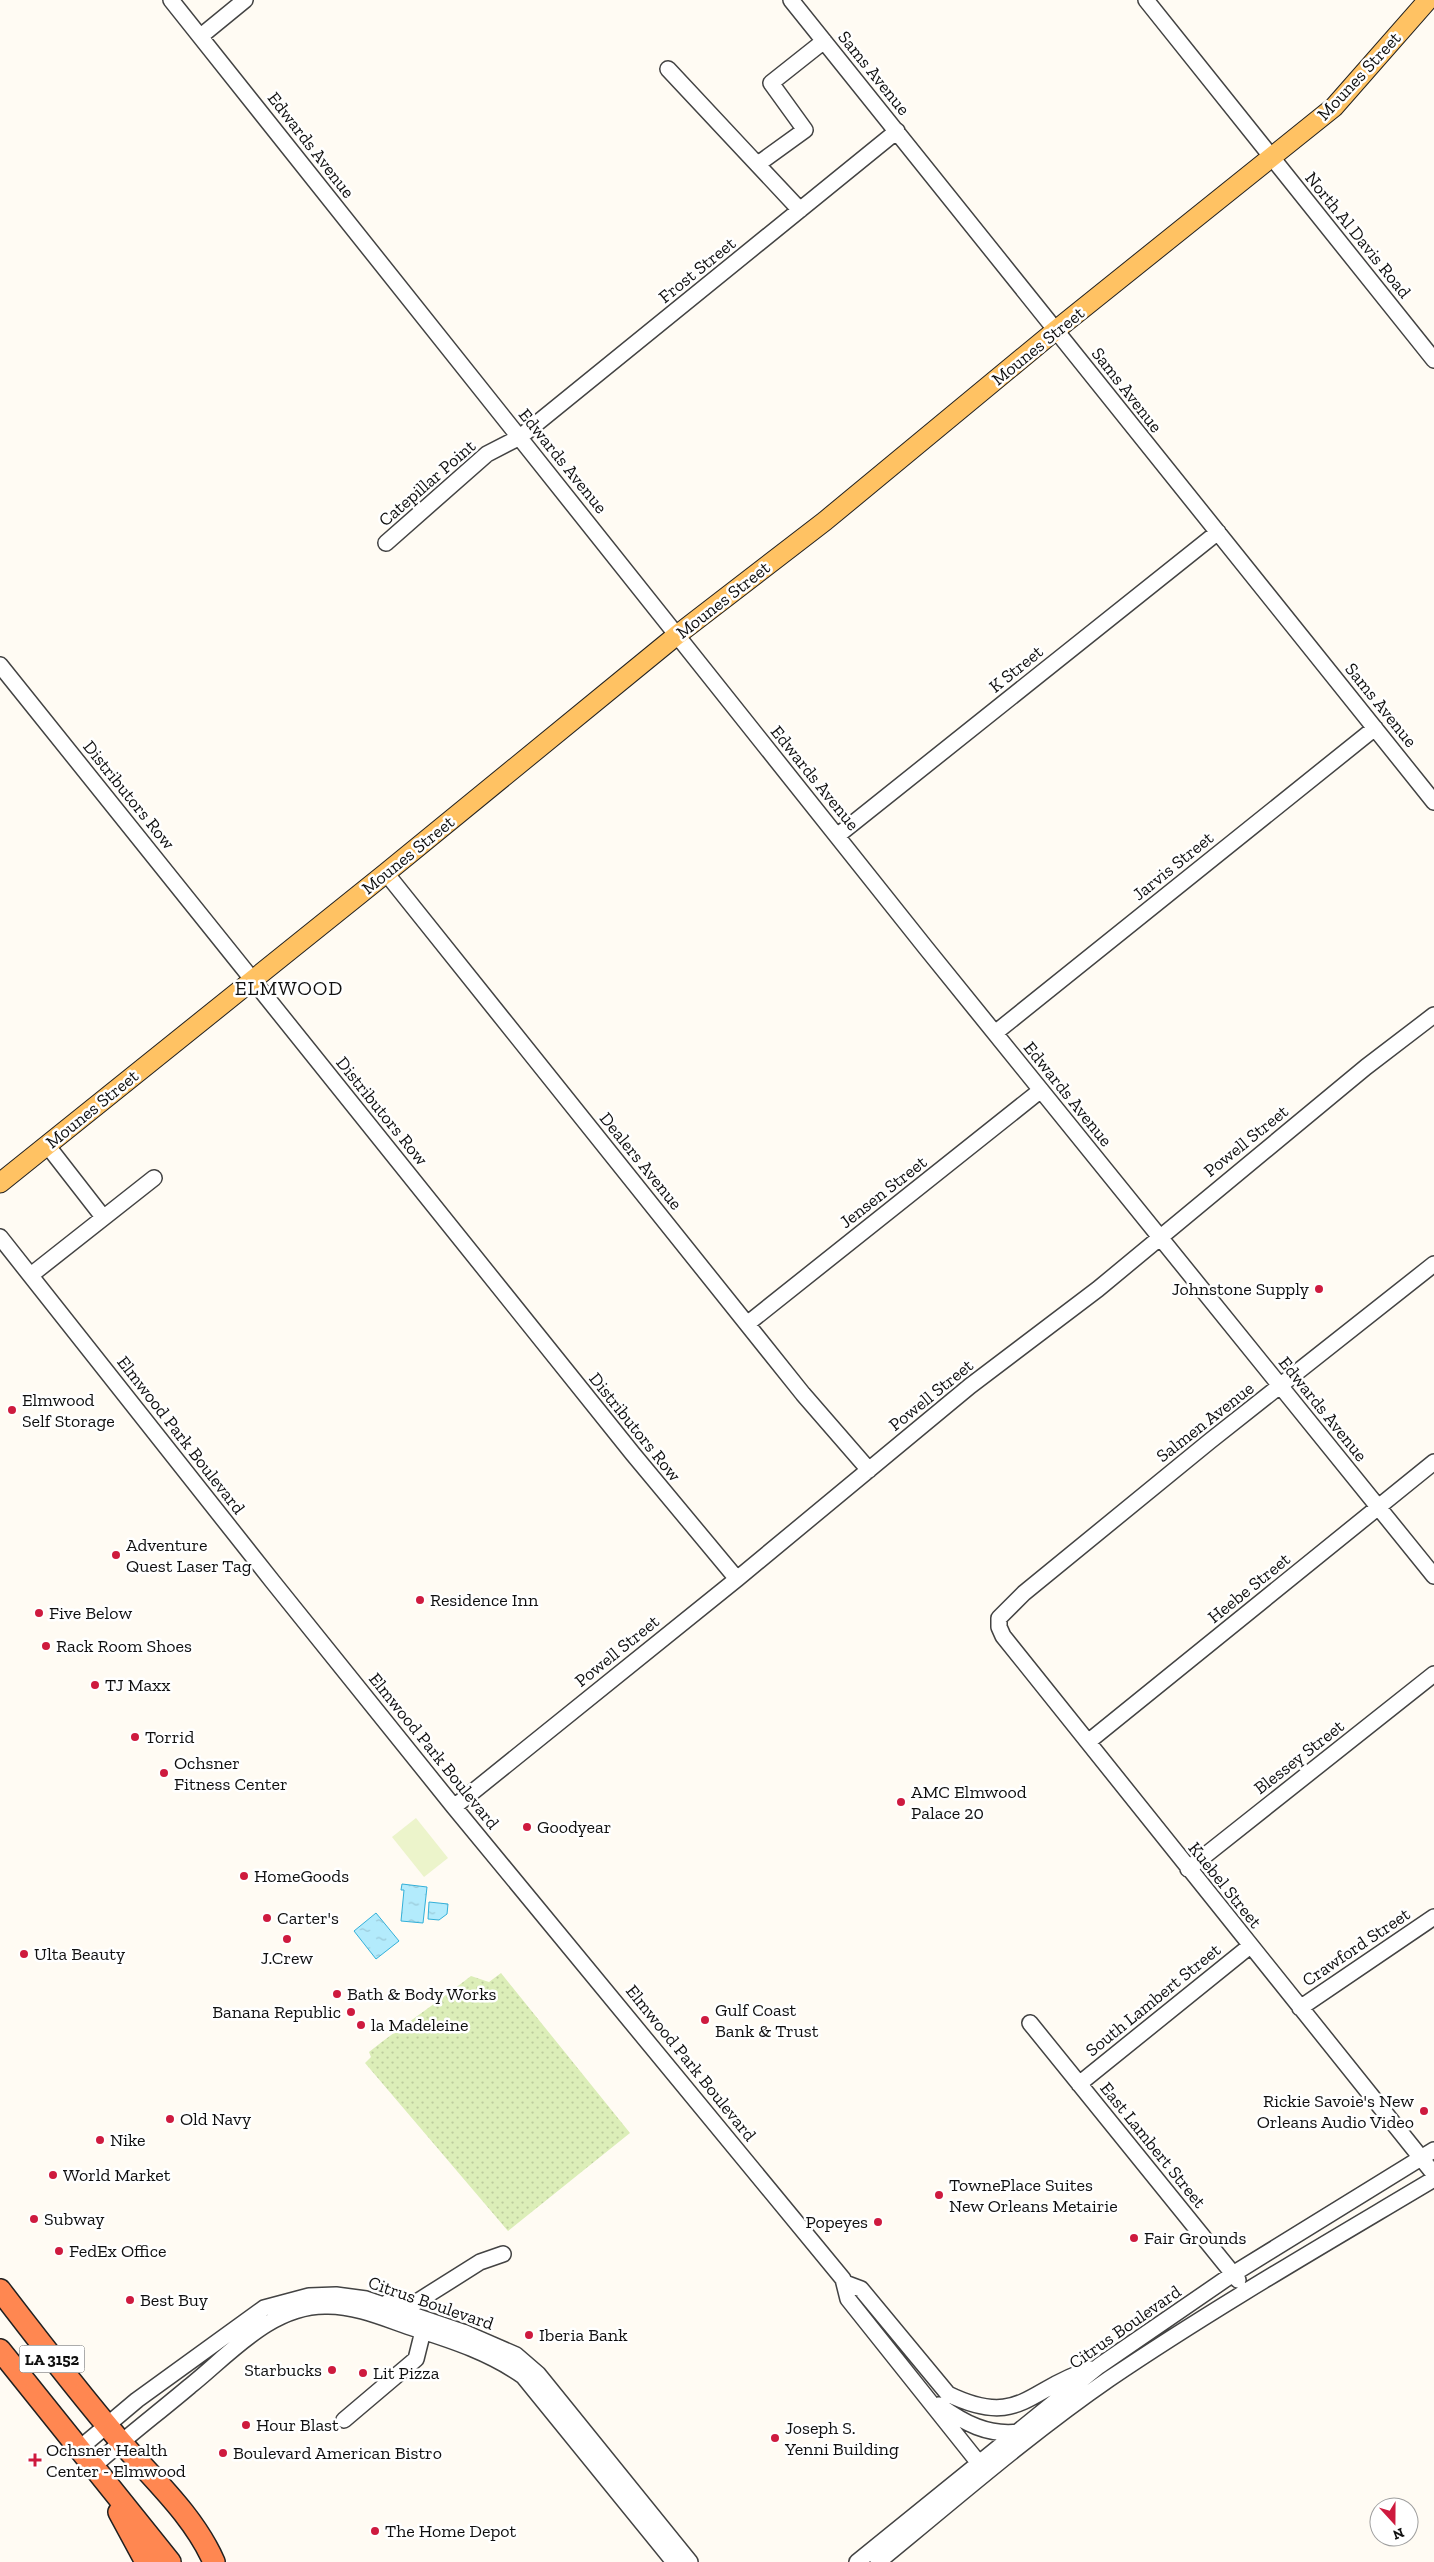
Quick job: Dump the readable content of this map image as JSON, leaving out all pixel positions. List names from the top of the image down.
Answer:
{
  "streets": {
    "highway": ["LA 3152"],
    "main road": ["Mounes Street"],
    "street": [
      "Sams Avenue",
      "Edwards Avenue",
      "North Al Davis Road",
      "Frost Street",
      "Catepillar Point",
      "K Street",
      "Distributors Row",
      "Jarvis Street",
      "Powell Street",
      "Dealers Avenue",
      "Jensen Street",
      "Salmen Avenue",
      "Elmwood Park Boulevard",
      "Heebe Street",
      "Blessey Street",
      "Kuebel Street",
      "Crawford Street",
      "South Lambert Street",
      "East Lambert Street",
      "Citrus Boulevard"
    ]
  },
  "crossings": [
    ["Sams Avenue", "Mounes Street"],
    ["Sams Avenue", "Frost Street"],
    ["Sams Avenue", "K Street"],
    ["Sams Avenue", "Jarvis Street"],
    ["Mounes Street", "Edwards Avenue"],
    ["Mounes Street", "North Al Davis Road"],
    ["Mounes Street", "Distributors Row"],
    ["Mounes Street", "Dealers Avenue"],
    ["Edwards Avenue", "Frost Street"],
    ["Edwards Avenue", "Catepillar Point"],
    ["Edwards Avenue", "K Street"],
    ["Edwards Avenue", "Jarvis Street"],
    ["Edwards Avenue", "Powell Street"],
    ["Edwards Avenue", "Jensen Street"],
    ["Edwards Avenue", "Salmen Avenue"],
    ["Edwards Avenue", "Heebe Street"],
    ["Frost Street", "Catepillar Point"],
    ["Distributors Row", "Powell Street"],
    ["Powell Street", "Dealers Avenue"],
    ["Powell Street", "Elmwood Park Boulevard"],
    ["Dealers Avenue", "Jensen Street"],
    ["Salmen Avenue", "Kuebel Street"],
    ["Elmwood Park Boulevard", "Citrus Boulevard"],
    ["Heebe Street", "Kuebel Street"],
    ["Blessey Street", "Kuebel Street"],
    ["Kuebel Street", "Crawford Street"],
    ["Kuebel Street", "South Lambert Street"],
    ["Kuebel Street", "Citrus Boulevard"],
    ["South Lambert Street", "East Lambert Street"],
    ["East Lambert Street", "Citrus Boulevard"],
    ["Citrus Boulevard", "LA 3152"]
  ],
  "districts": ["ELMWOOD"],
  "places": {
    "other": [
      "Johnstone Supply",
      "Elmwood Self Storage",
      "Adventure Quest Laser Tag",
      "Residence Inn",
      "Five Below",
      "Rack Room Shoes",
      "TJ Maxx",
      "Torrid",
      "Ochsner Fitness Center",
      "AMC Elmwood Palace 20",
      "Goodyear",
      "HomeGoods",
      "Carter's",
      "J.Crew",
      "Ulta Beauty",
      "Bath & Body Works",
      "Banana Republic",
      "Gulf Coast Bank & Trust",
      "la Madeleine",
      "Rickie Savoie's New Orleans Audio Video",
      "Old Navy",
      "Nike",
      "World Market",
      "TownePlace Suites New Orleans Metairie",
      "Subway",
      "Popeyes",
      "Fair Grounds",
      "FedEx Office",
      "Best Buy",
      "Iberia Bank",
      "Starbucks",
      "Lit Pizza",
      "Hour Blast",
      "Joseph S. Yenni Building",
      "Boulevard American Bistro",
      "The Home Depot"
    ],
    "health": ["Ochsner Health Center - Elmwood"]
  },
  "north": "bottom"
}
